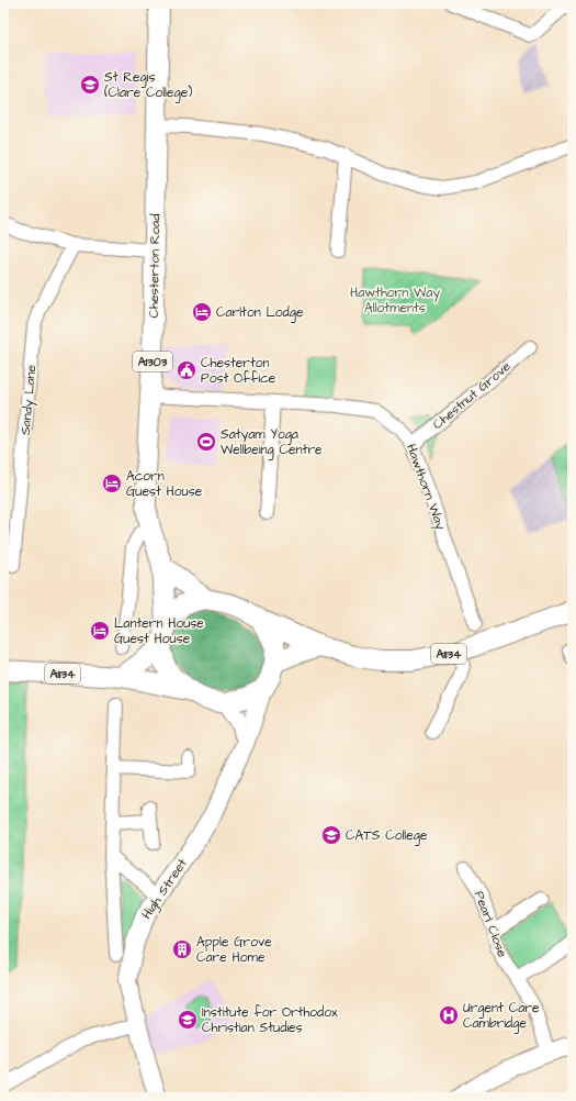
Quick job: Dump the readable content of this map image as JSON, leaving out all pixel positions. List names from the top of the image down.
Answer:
{
  "streets": {
    "main road": ["Chesterton Road", "A1303", "A1134"],
    "street": [
      "Chestnut Grove",
      "Sandy Lane",
      "Hawthorn Way",
      "High Street",
      "Pearl Close"
    ]
  },
  "crossings": [
    ["Chesterton Road", "Hawthorn Way"],
    ["Chesterton Road", "A1134"],
    ["Chesterton Road", "High Street"],
    ["Chestnut Grove", "Hawthorn Way"],
    ["A1134", "High Street"]
  ],
  "parks": ["Hawthorn Way Allotments"],
  "places": {
    "school or university": ["St Regis (Clare College)", "CATS College", "Institute for Orthodox Christian Studies"],
    "hotel": ["Carlton Lodge", "Acorn Guest House", "Lantern House Guest House"],
    "public building": ["Chesterton Post Office"],
    "sports": ["Satyam Yoga Wellbeing Centre"],
    "building": ["Apple Grove Care Home"],
    "hospital": ["Urgent Care Cambridge"]
  }
}
